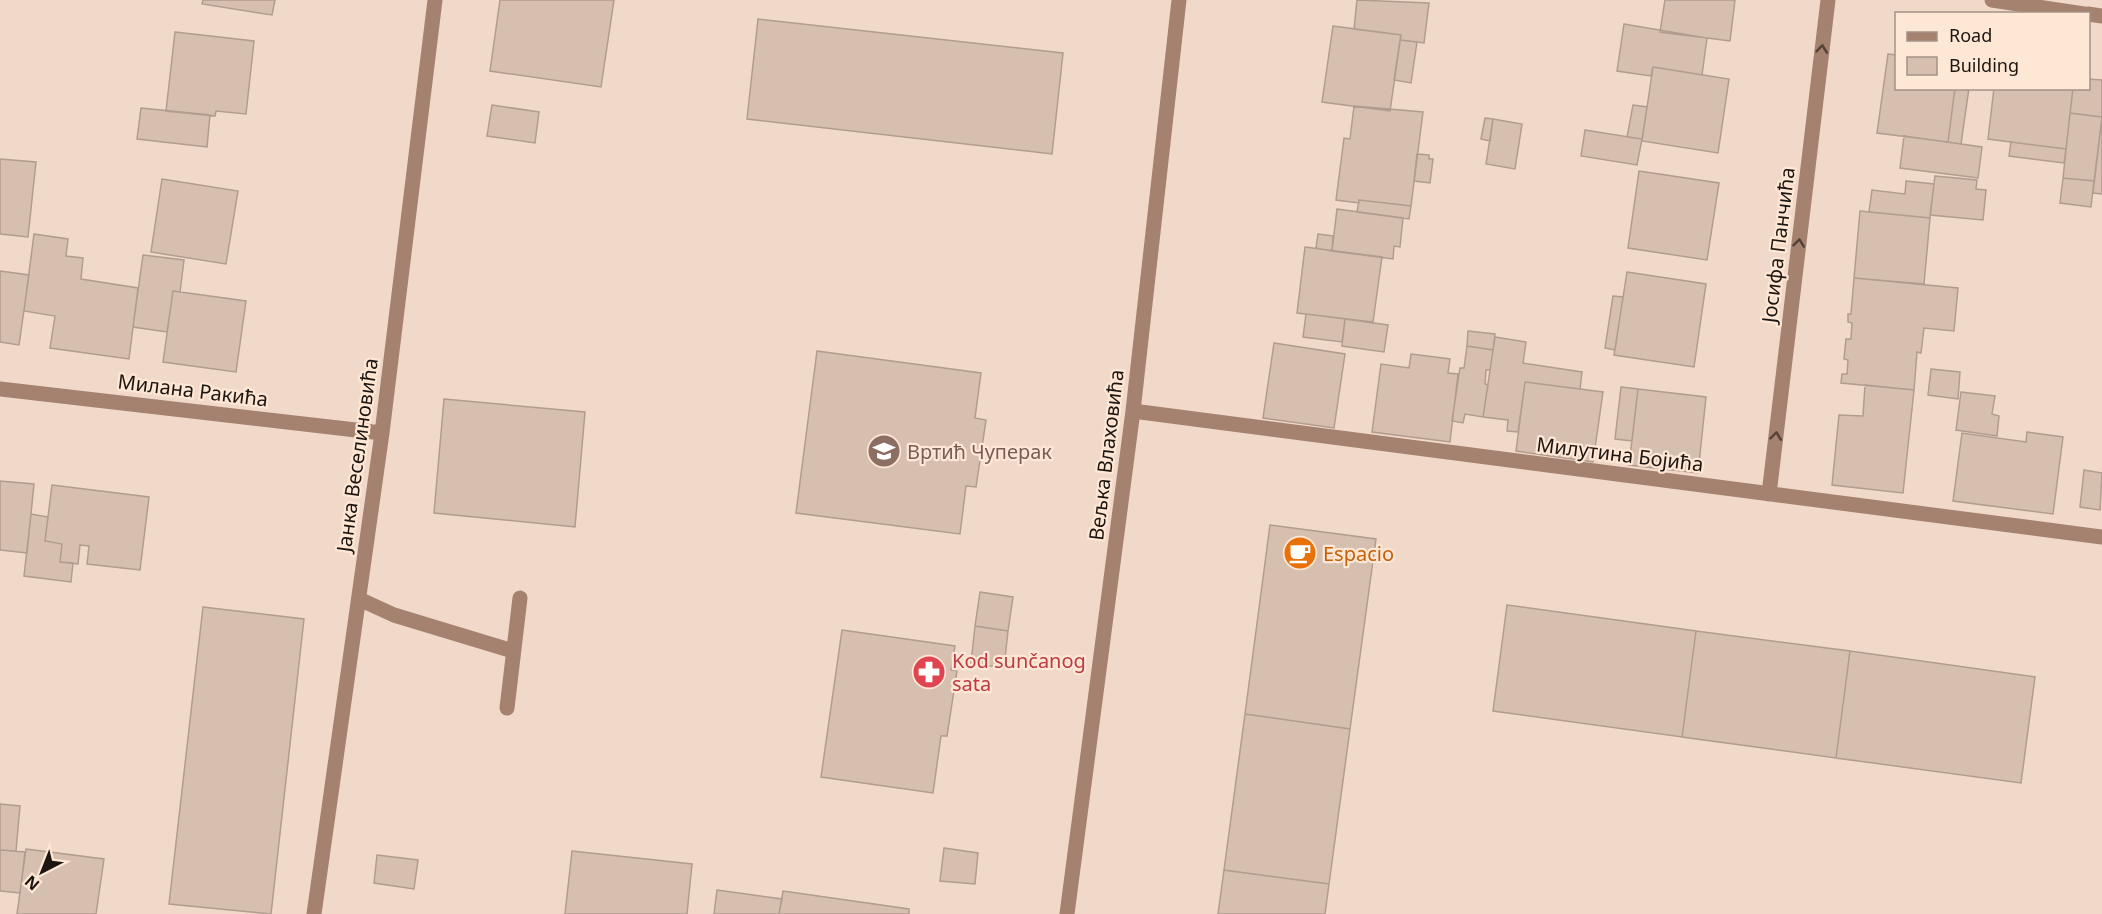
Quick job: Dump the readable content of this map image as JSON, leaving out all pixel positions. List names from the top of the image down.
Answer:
{
  "streets": {
    "street": [
      "Јосифа Панчића",
      "Милана Ракића",
      "Милутина Бојића",
      "Јанка Веселиновића",
      "Вељка Влаховића"
    ]
  },
  "crossings": [
    ["Јосифа Панчића", "Милутина Бојића"],
    ["Милана Ракића", "Јанка Веселиновића"],
    ["Милутина Бојића", "Вељка Влаховића"]
  ],
  "one_way": ["Јосифа Панчића"],
  "places": {
    "school or university": ["Вртић Чуперак"],
    "cafe": ["Espacio"],
    "pharmacy": ["Kod sunčanog sata"]
  },
  "legend": ["Road", "Building"],
  "north": "bottom left"
}
